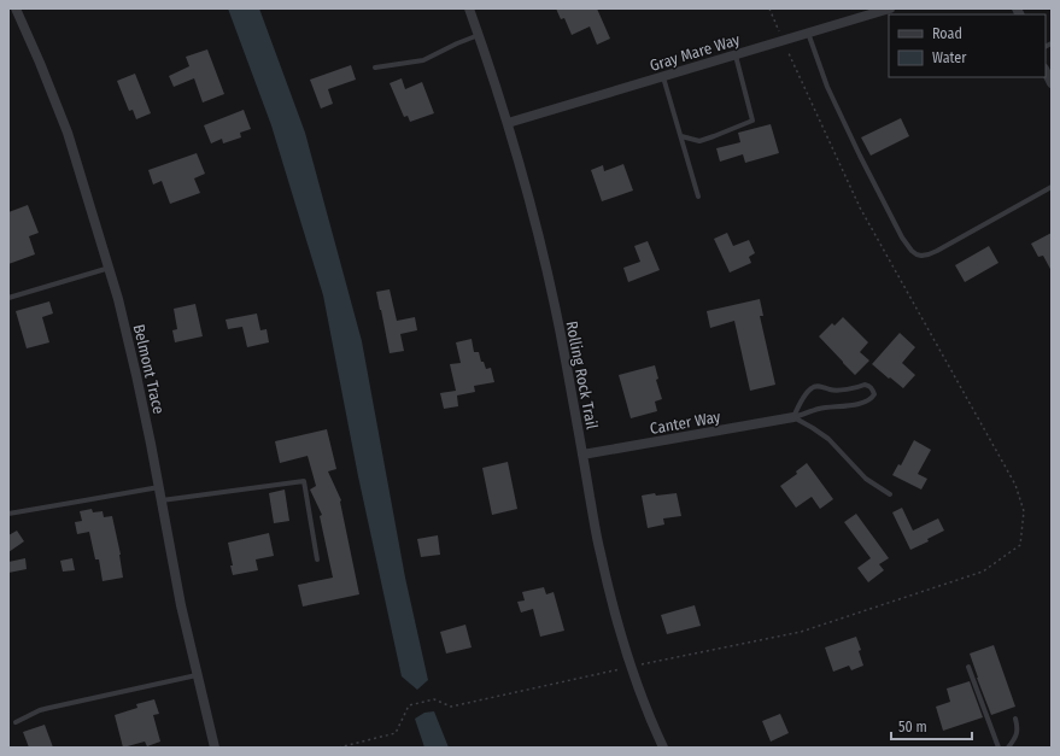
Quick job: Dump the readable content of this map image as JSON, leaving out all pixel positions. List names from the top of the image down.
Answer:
{
  "streets": {
    "street": [
      "Gray Mare Way",
      "Belmont Trace",
      "Rolling Rock Trail",
      "Canter Way"
    ]
  },
  "crossings": [
    ["Gray Mare Way", "Rolling Rock Trail"],
    ["Rolling Rock Trail", "Canter Way"]
  ],
  "legend": ["Road", "Water"],
  "scale_bar": "50 m"
}
